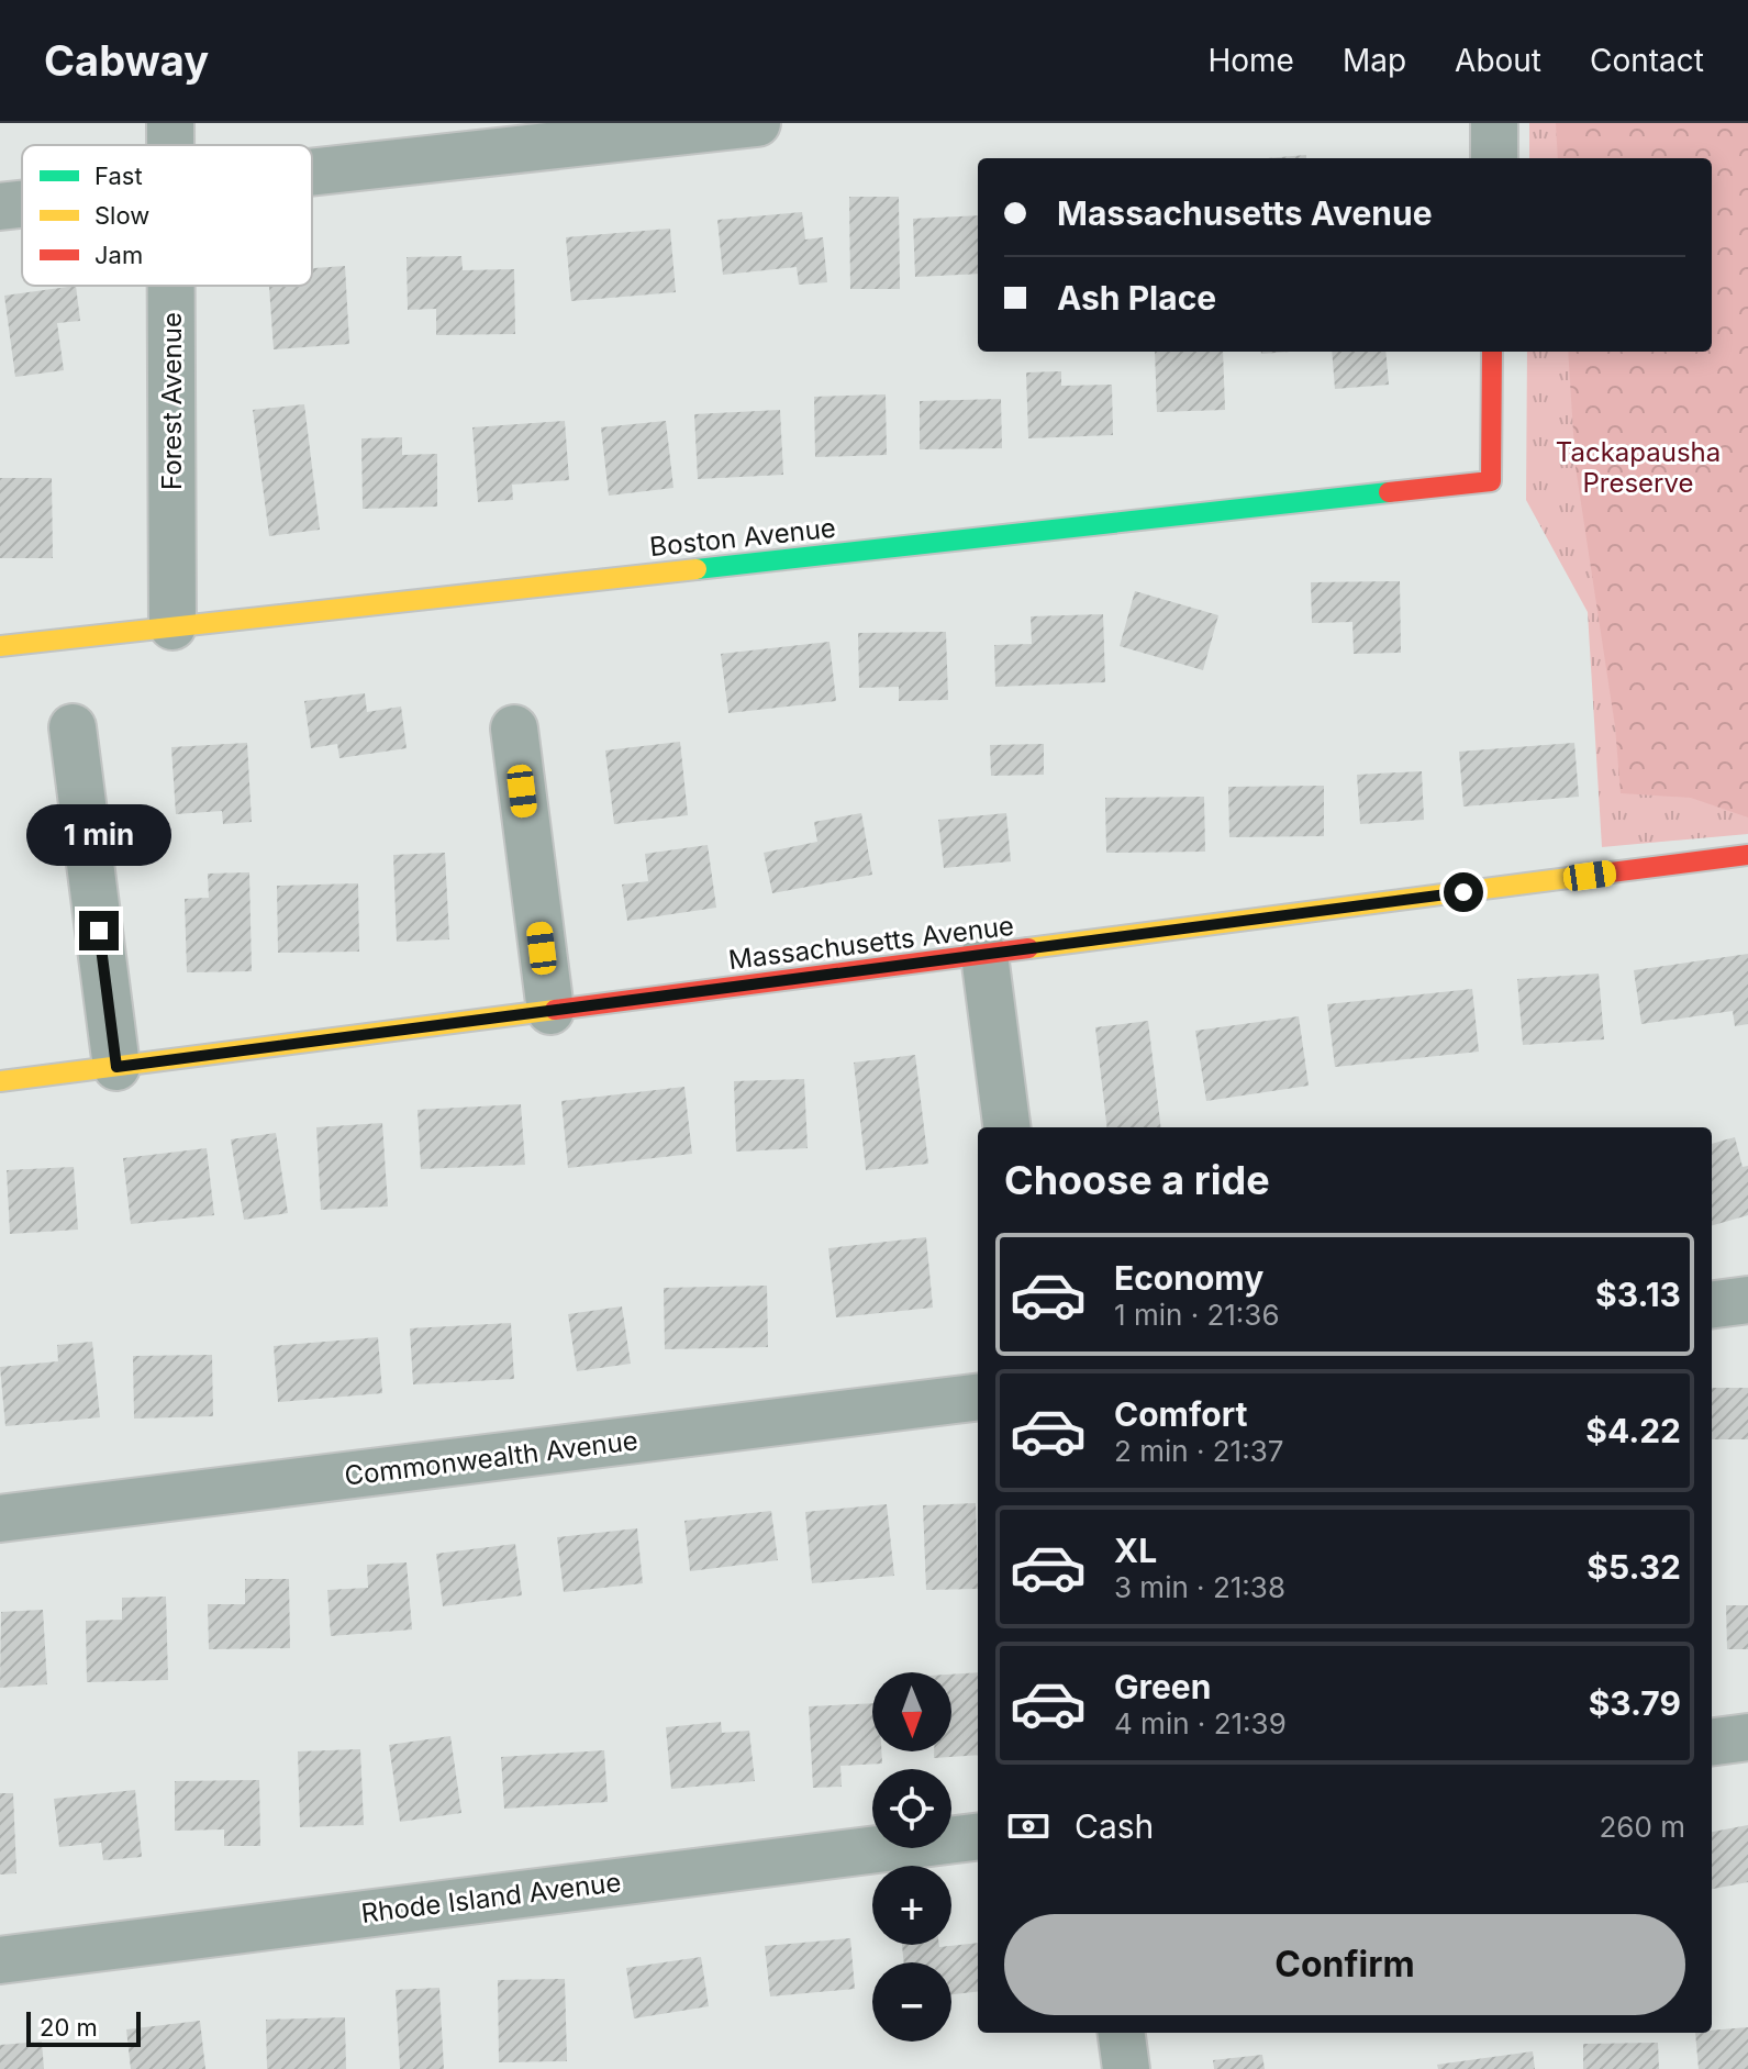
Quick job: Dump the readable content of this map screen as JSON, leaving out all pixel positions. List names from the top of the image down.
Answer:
{
  "streets": {
    "street": [
      "Forest Avenue",
      "Boston Avenue",
      "Massachusetts Avenue",
      "Commonwealth Avenue",
      "Rhode Island Avenue"
    ]
  },
  "crossings": [
    ["Forest Avenue", "Boston Avenue"]
  ],
  "parks": ["Tackapausha Preserve"],
  "legend": ["Fast", "Slow", "Jam"],
  "scale_bar": "20 m",
  "north": "bottom",
  "page": {
    "header": "Cabway",
    "nav": [
      "Home",
      "Map",
      "About",
      "Contact"
    ],
    "banner": ["Massachusetts Avenue", "Ash Place"],
    "bubble": "1 min",
    "heading": "Choose a ride",
    "list": [
      {
        "name": "Economy",
        "note": "1 min · 21:36",
        "value": "$3.13"
      },
      {
        "name": "Comfort",
        "note": "2 min · 21:37",
        "value": "$4.22"
      },
      {
        "name": "XL",
        "note": "3 min · 21:38",
        "value": "$5.32"
      },
      {
        "name": "Green",
        "note": "4 min · 21:39",
        "value": "$3.79"
      }
    ],
    "map_buttons": ["+", "−"],
    "pay": ["Cash", "260 m"],
    "buttons": "Confirm",
    "scale": "20 m"
  }
}
